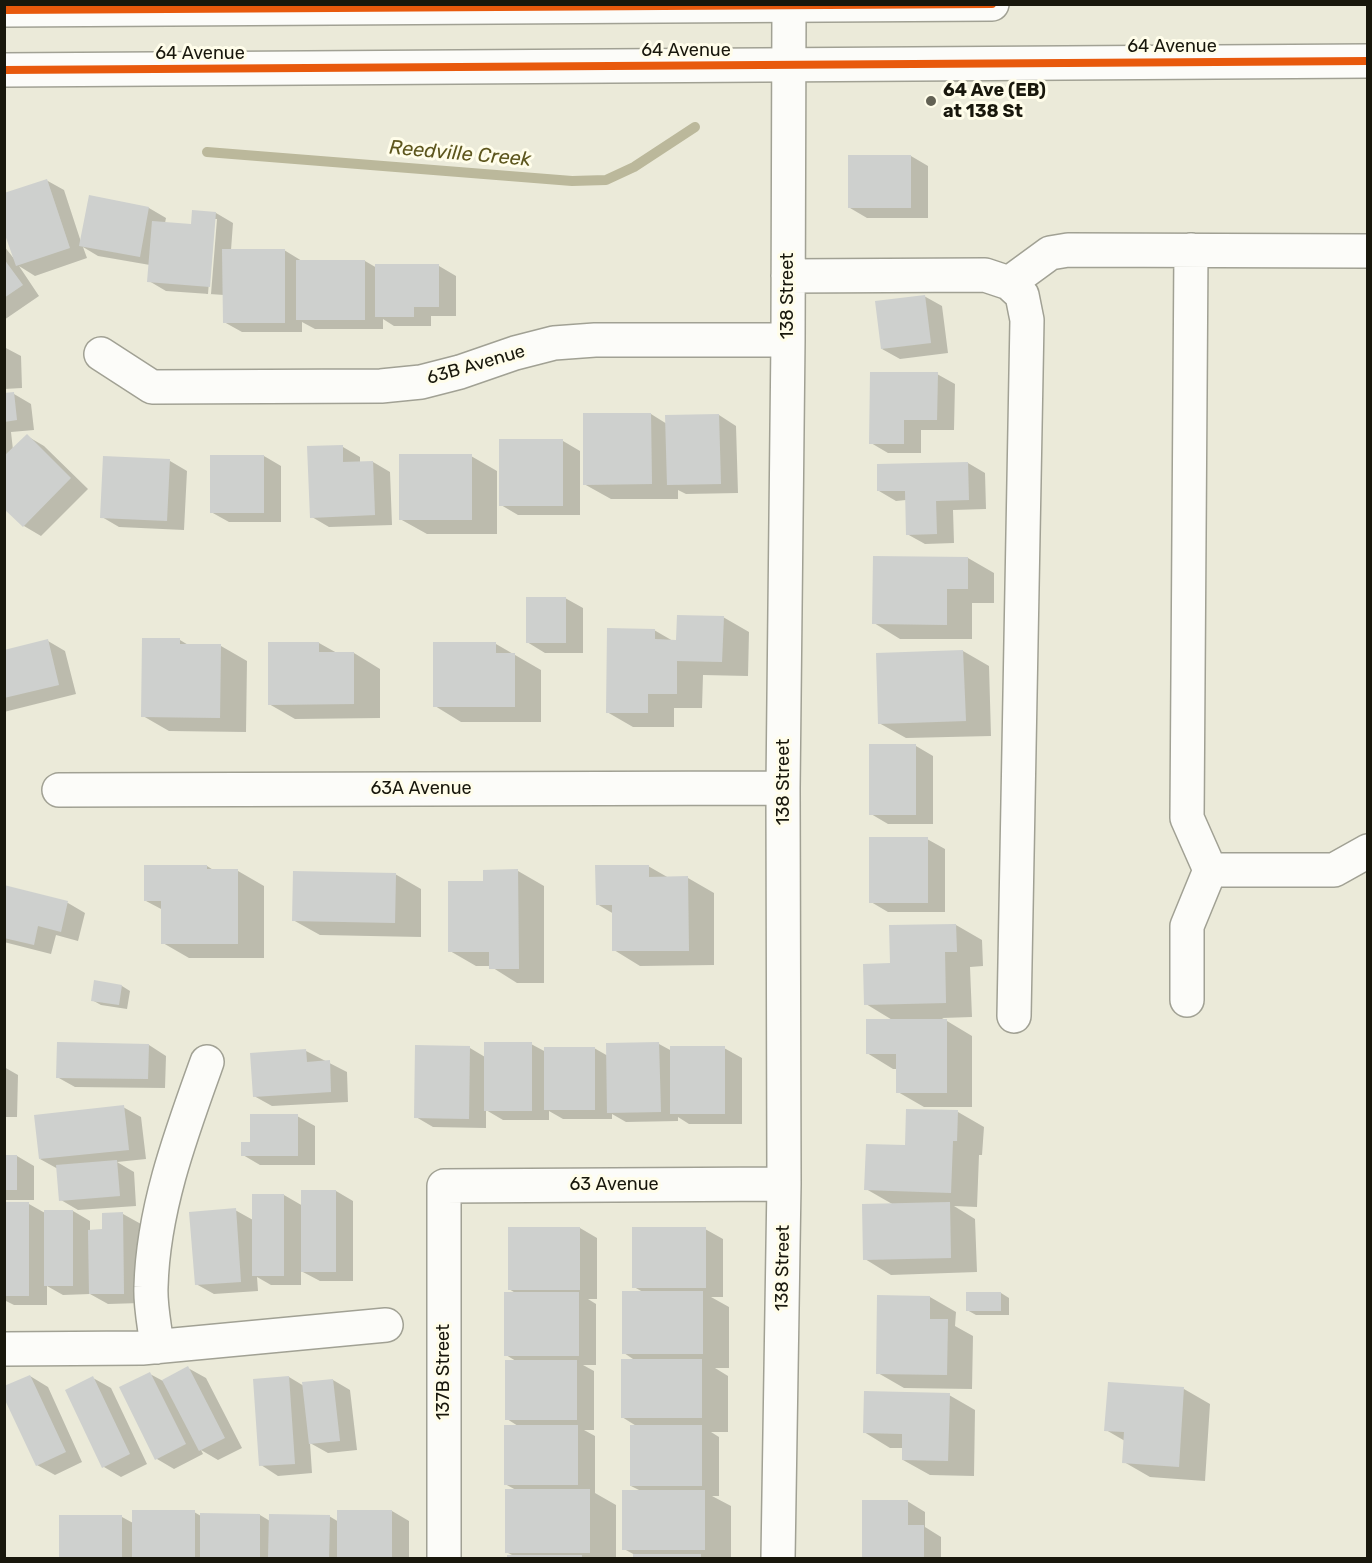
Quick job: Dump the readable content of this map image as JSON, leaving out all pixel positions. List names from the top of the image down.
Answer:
{
  "streets": {
    "street": [
      "64 Avenue",
      "138 Street",
      "63B Avenue",
      "63A Avenue",
      "63 Avenue",
      "137B Street"
    ]
  },
  "crossings": [
    ["64 Avenue", "138 Street"],
    ["138 Street", "63B Avenue"],
    ["138 Street", "63A Avenue"],
    ["138 Street", "63 Avenue"],
    ["63 Avenue", "137B Street"]
  ],
  "water": ["Reedville Creek"],
  "places": ["64 Ave (EB) at 138 St"]
}
